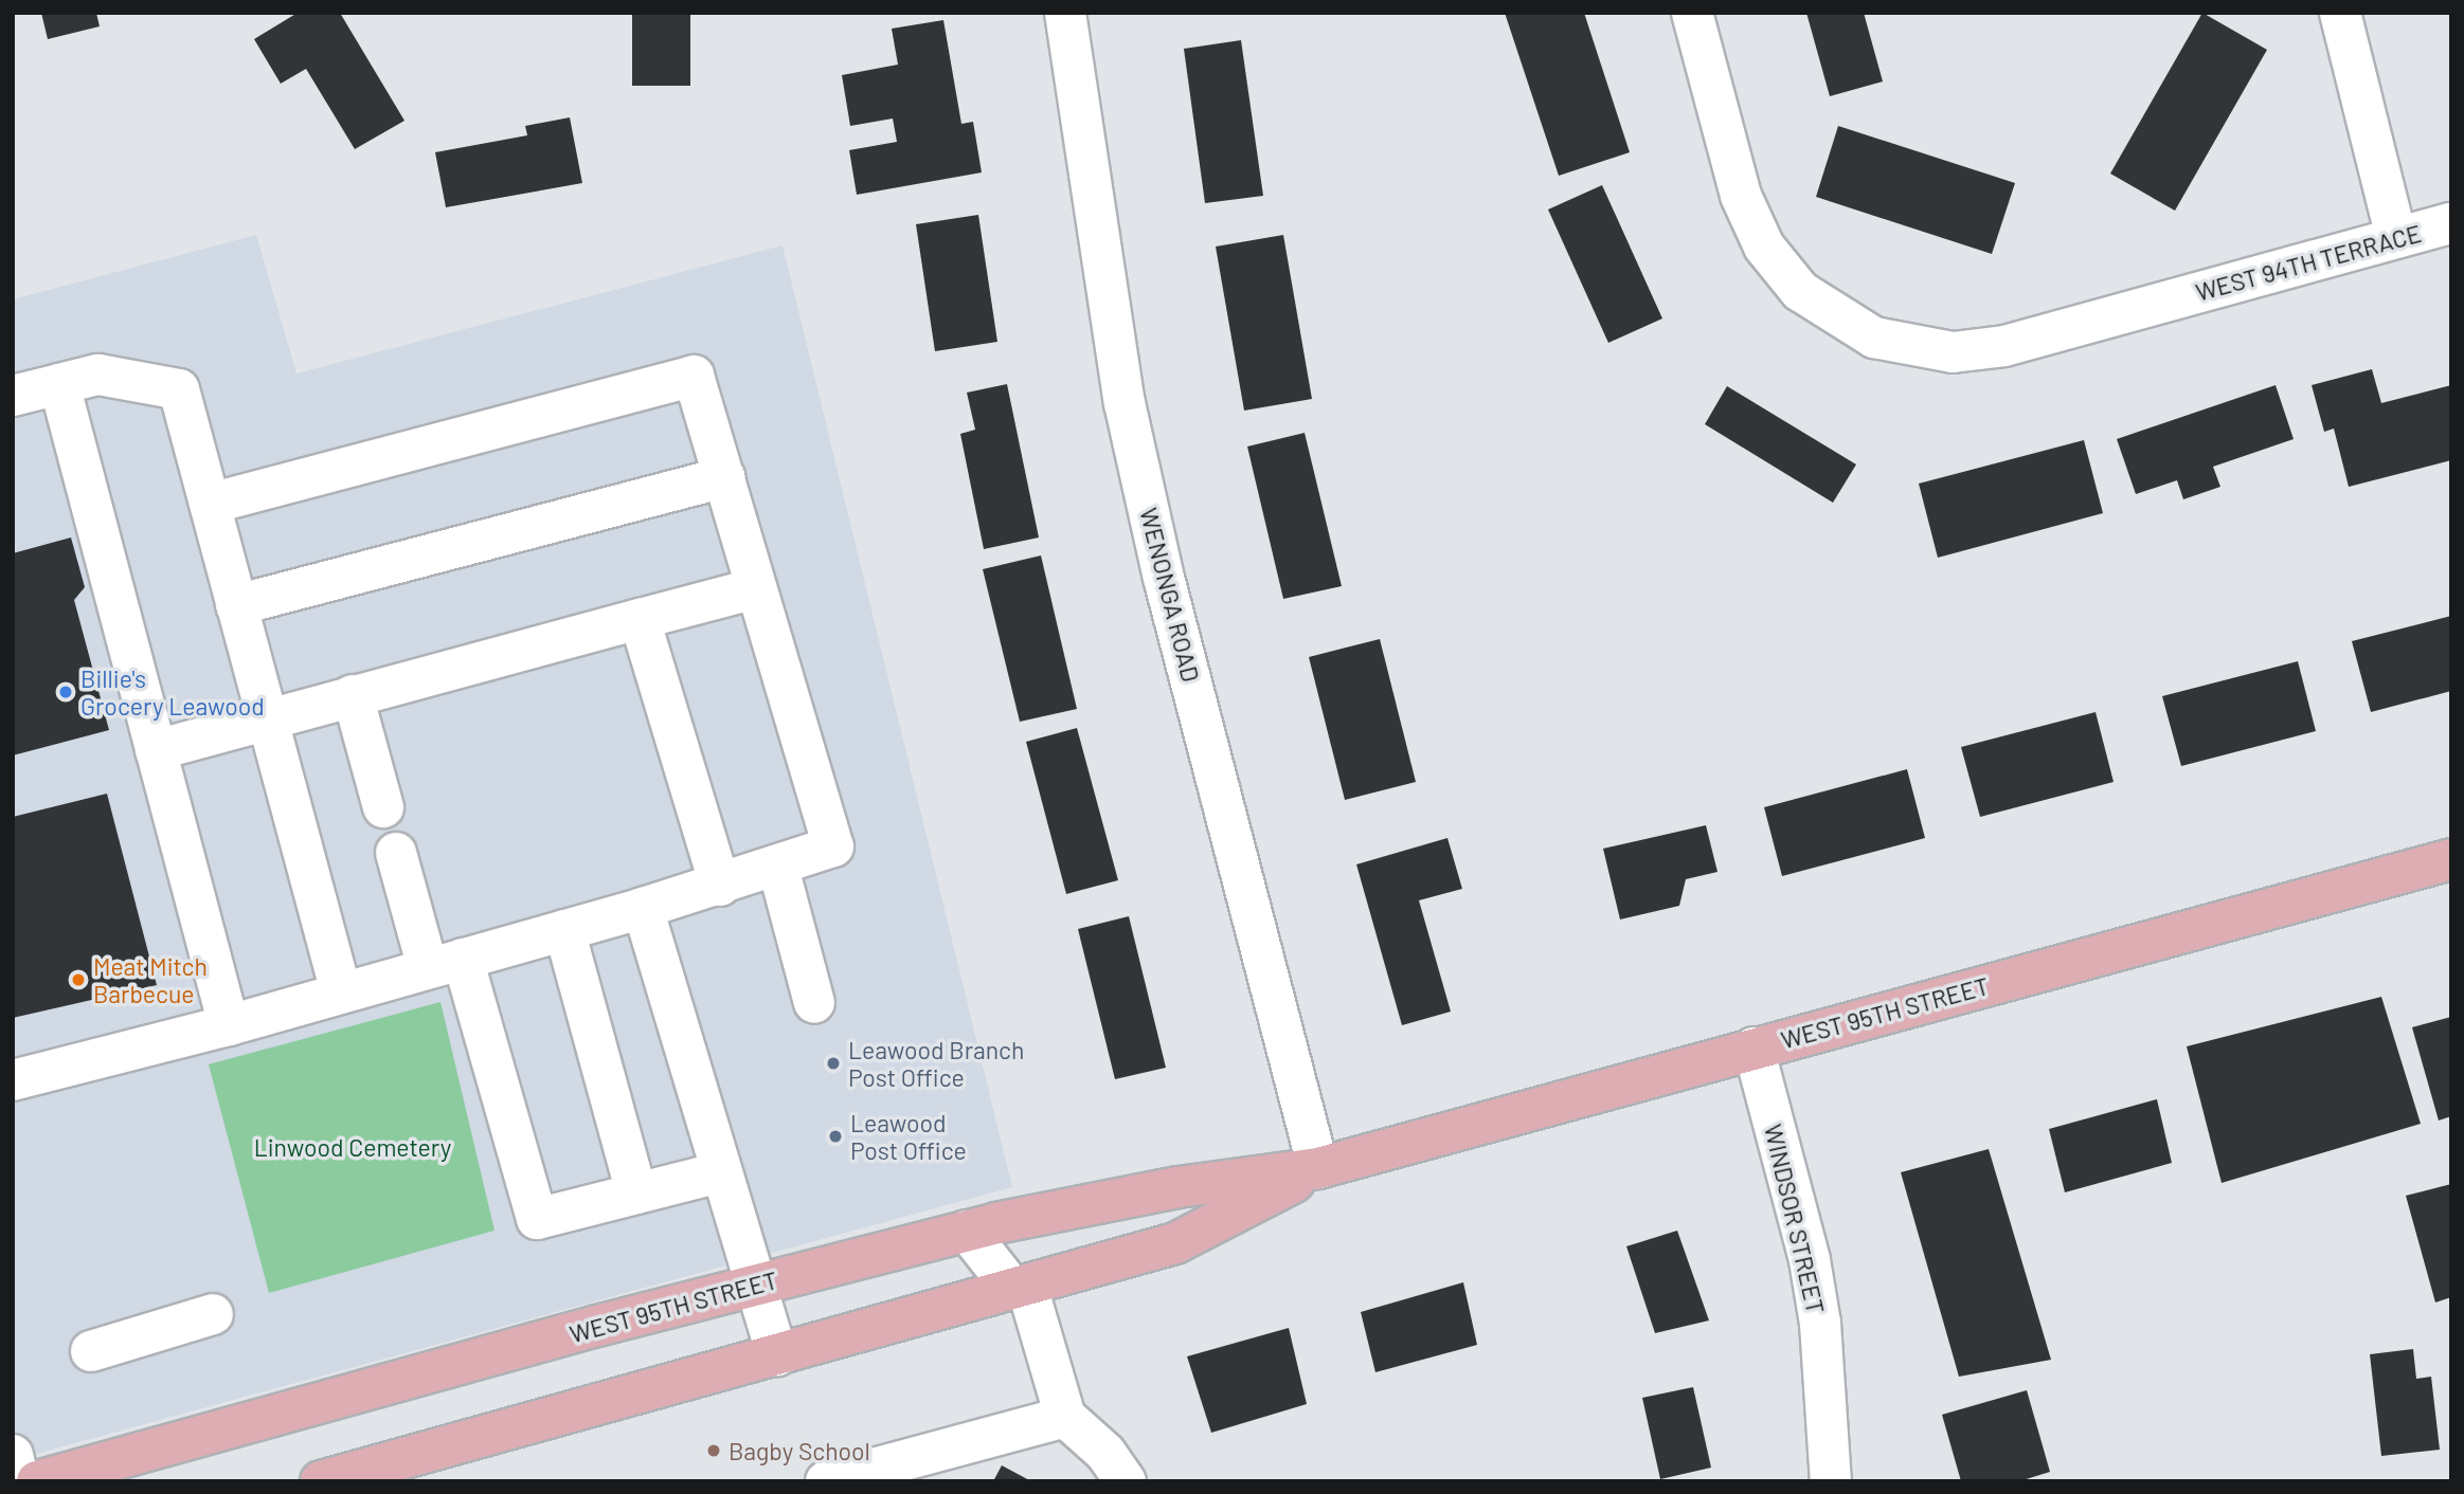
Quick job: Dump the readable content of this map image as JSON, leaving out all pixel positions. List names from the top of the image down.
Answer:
{
  "streets": {
    "main road": ["WEST 95TH STREET"],
    "street": ["WEST 94TH TERRACE", "WENONGA ROAD", "WINDSOR STREET"]
  },
  "crossings": [
    ["WENONGA ROAD", "WEST 95TH STREET"],
    ["WEST 95TH STREET", "WINDSOR STREET"]
  ],
  "parks": ["Linwood Cemetery"],
  "places": [
    "Billie's Grocery Leawood",
    "Meat Mitch Barbecue",
    "Leawood Branch Post Office",
    "Leawood Post Office",
    "Bagby School"
  ]
}
